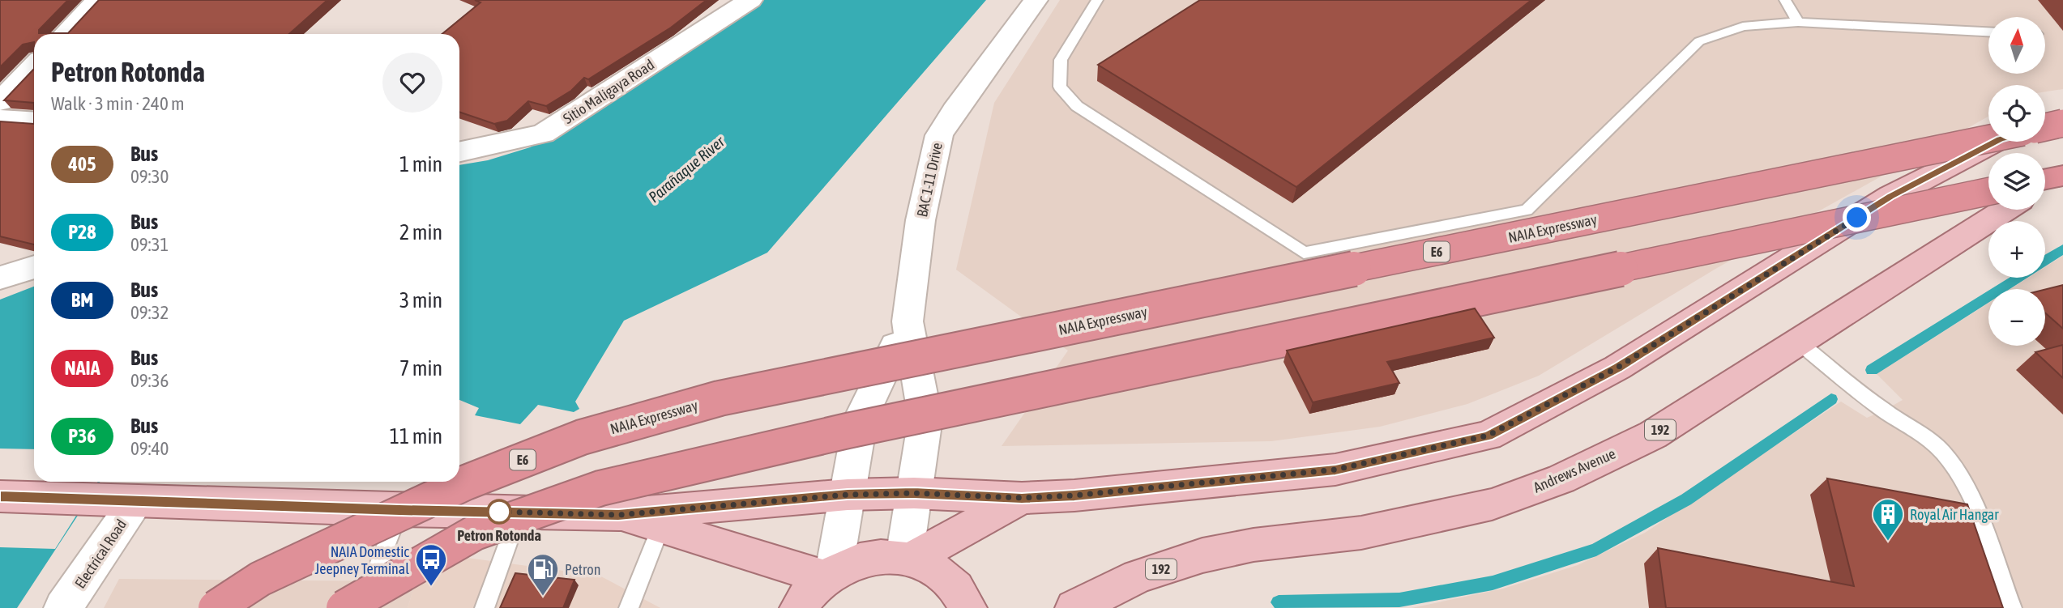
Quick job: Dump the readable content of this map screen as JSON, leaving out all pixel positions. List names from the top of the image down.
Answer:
{
  "streets": {
    "highway": ["NAIA Expressway", "E6"],
    "main road": ["192", "Andrews Avenue"],
    "street": ["Sitio Maligaya Road", "BAC 1-11 Drive", "Electrical Road"]
  },
  "water": ["Parañaque River"],
  "places": {
    "other": ["Petron Rotonda"],
    "building": ["Royal Air Hangar"],
    "bus stop": ["NAIA Domestic Jeepney Terminal"],
    "fuel station": ["Petron"]
  },
  "lines": ["bus line 405"],
  "north": "top",
  "page": {
    "map_buttons": ["+", "−"],
    "heading": ["Petron Rotonda", "Walk · 3 min · 240 m"],
    "list": [
      {
        "mark": "405",
        "name": "Bus",
        "note": "09:30",
        "value": "1 min"
      },
      {
        "mark": "P28",
        "name": "Bus",
        "note": "09:31",
        "value": "2 min"
      },
      {
        "mark": "BM",
        "name": "Bus",
        "note": "09:32",
        "value": "3 min"
      },
      {
        "mark": "NAIA",
        "name": "Bus",
        "note": "09:36",
        "value": "7 min"
      },
      {
        "mark": "P36",
        "name": "Bus",
        "note": "09:40",
        "value": "11 min"
      }
    ]
  }
}
